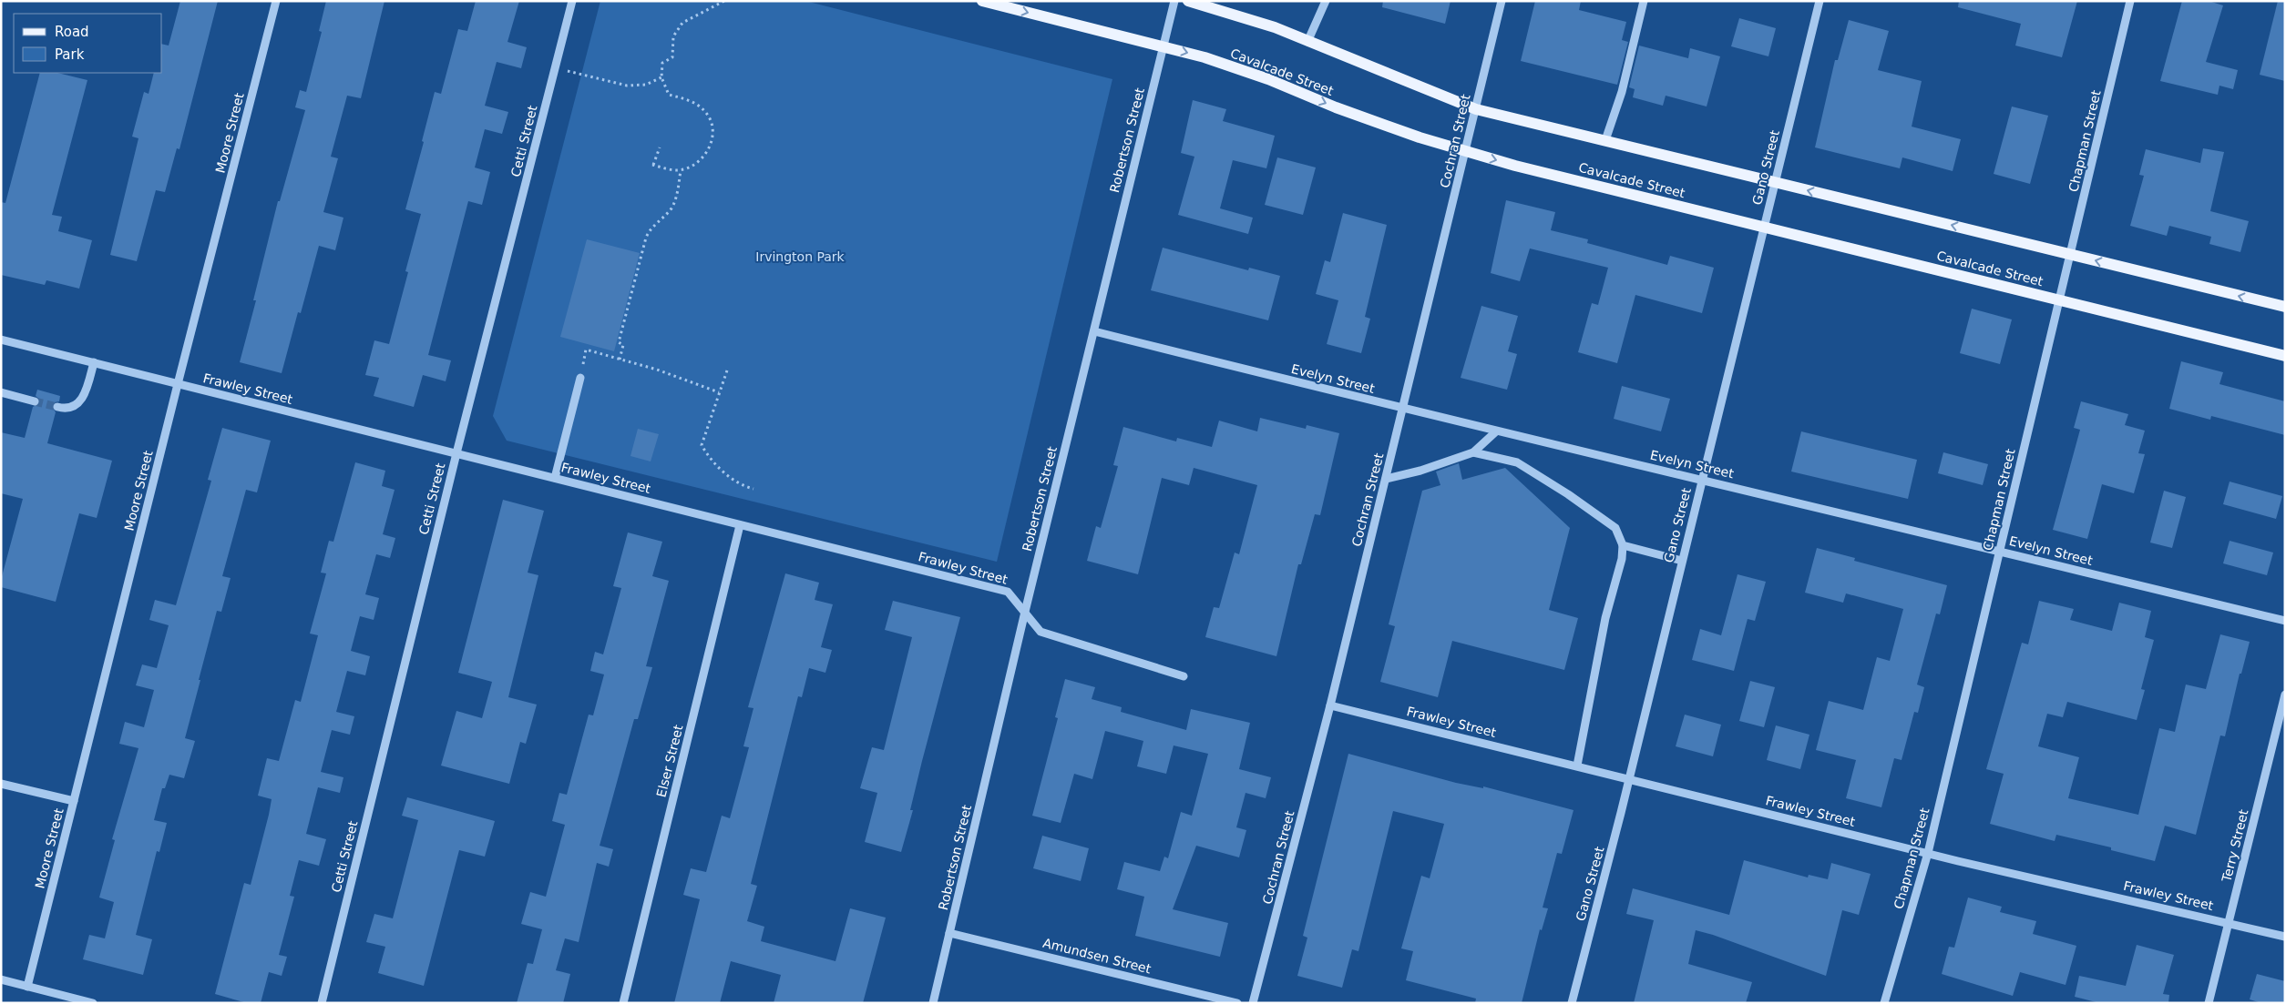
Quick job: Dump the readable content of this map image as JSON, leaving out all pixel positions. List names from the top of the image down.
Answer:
{
  "streets": {
    "main road": ["Cavalcade Street"],
    "street": [
      "Moore Street",
      "Robertson Street",
      "Cetti Street",
      "Cochran Street",
      "Chapman Street",
      "Gano Street",
      "Evelyn Street",
      "Frawley Street",
      "Elser Street",
      "Terry Street",
      "Amundsen Street"
    ]
  },
  "crossings": [
    ["Cavalcade Street", "Robertson Street"],
    ["Cavalcade Street", "Cochran Street"],
    ["Cavalcade Street", "Chapman Street"],
    ["Cavalcade Street", "Gano Street"],
    ["Moore Street", "Frawley Street"],
    ["Robertson Street", "Evelyn Street"],
    ["Robertson Street", "Frawley Street"],
    ["Robertson Street", "Amundsen Street"],
    ["Cetti Street", "Frawley Street"],
    ["Cochran Street", "Evelyn Street"],
    ["Cochran Street", "Frawley Street"],
    ["Chapman Street", "Evelyn Street"],
    ["Chapman Street", "Frawley Street"],
    ["Gano Street", "Evelyn Street"],
    ["Gano Street", "Frawley Street"],
    ["Frawley Street", "Elser Street"],
    ["Frawley Street", "Terry Street"]
  ],
  "parks": ["Irvington Park"],
  "legend": ["Road", "Park"]
}
